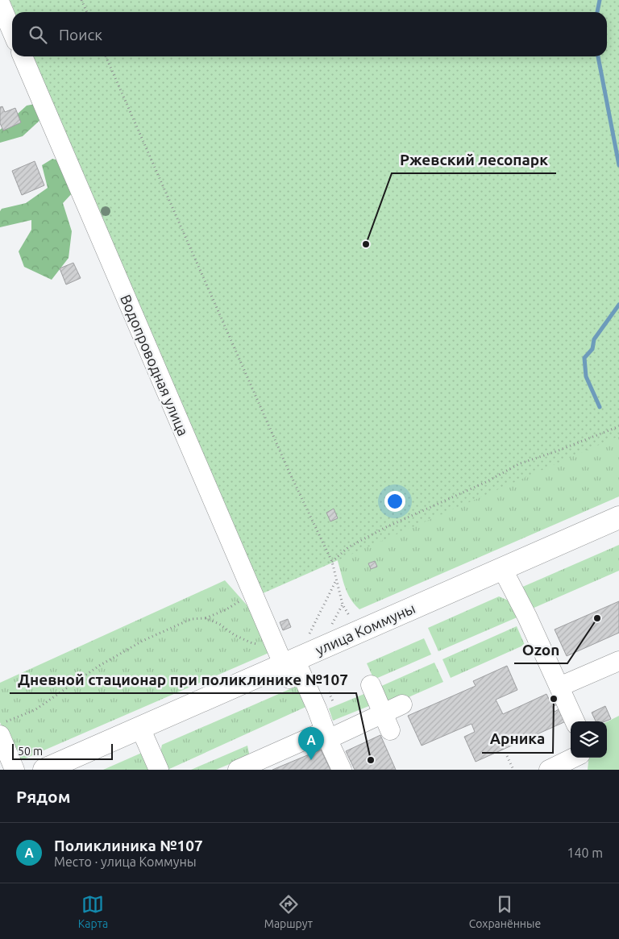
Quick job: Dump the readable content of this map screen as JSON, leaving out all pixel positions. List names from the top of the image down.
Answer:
{
  "streets": {
    "main road": ["улица Коммуны"],
    "street": ["Водопроводная улица"]
  },
  "crossings": [
    ["Водопроводная улица", "улица Коммуны"]
  ],
  "places": [
    "Ржевский лесопарк",
    "Ozon",
    "Арника",
    "Дневной стационар при поликлинике №107"
  ],
  "scale_bar": "50 m",
  "page": {
    "search": "Поиск",
    "pins": "A",
    "scale": "50 m",
    "heading": "Рядом",
    "list": [
      {
        "mark": "A",
        "name": "Поликлиника №107",
        "note": "Место · улица Коммуны",
        "value": "140 m"
      }
    ],
    "nav": ["Карта", "Маршрут", "Сохранённые"]
  }
}
